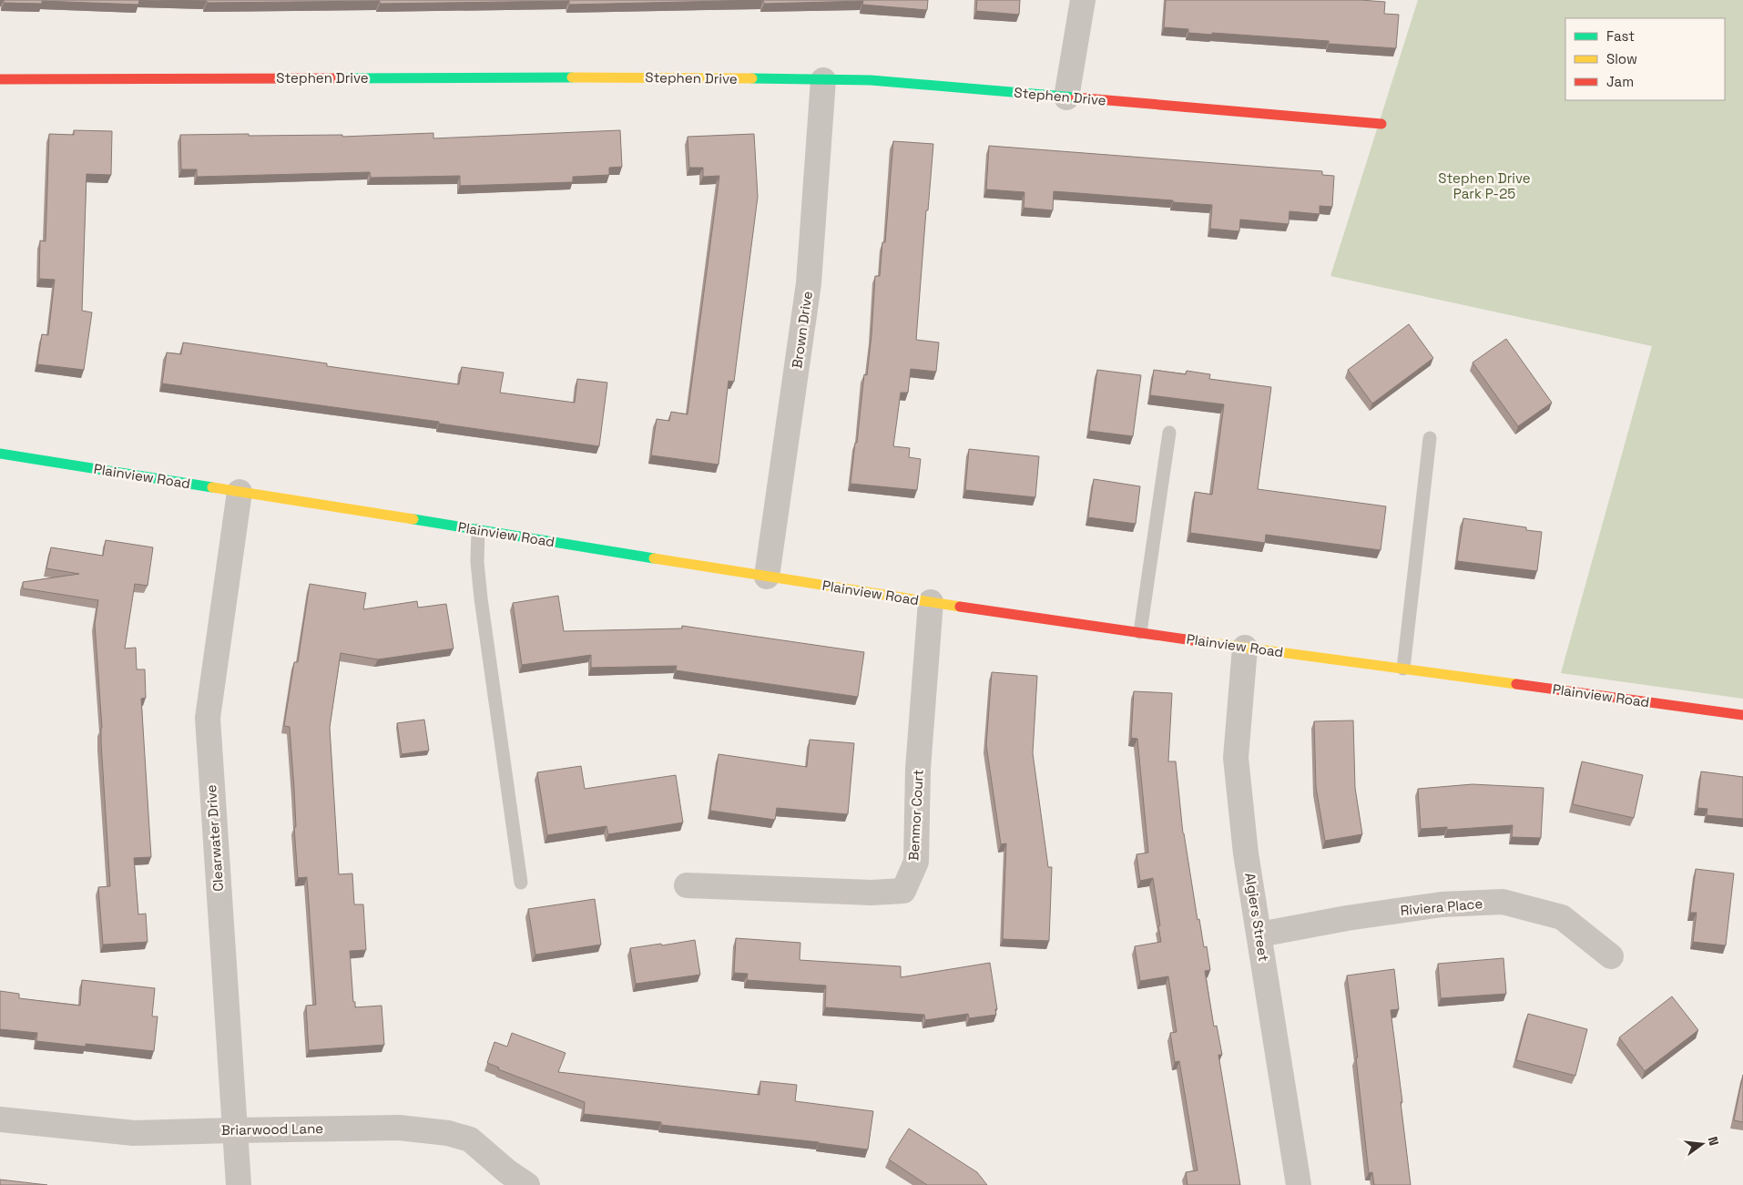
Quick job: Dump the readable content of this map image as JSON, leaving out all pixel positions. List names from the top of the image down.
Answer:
{
  "streets": {
    "main road": ["Stephen Drive", "Plainview Road"],
    "street": [
      "Brown Drive",
      "Benmor Court",
      "Clearwater Drive",
      "Riviera Place",
      "Algiers Street",
      "Briarwood Lane"
    ]
  },
  "crossings": [
    ["Stephen Drive", "Brown Drive"],
    ["Brown Drive", "Plainview Road"],
    ["Plainview Road", "Benmor Court"],
    ["Plainview Road", "Clearwater Drive"],
    ["Plainview Road", "Algiers Street"],
    ["Clearwater Drive", "Briarwood Lane"],
    ["Riviera Place", "Algiers Street"]
  ],
  "parks": ["Stephen Drive Park P-25"],
  "legend": ["Fast", "Slow", "Jam"],
  "north": "right"
}
